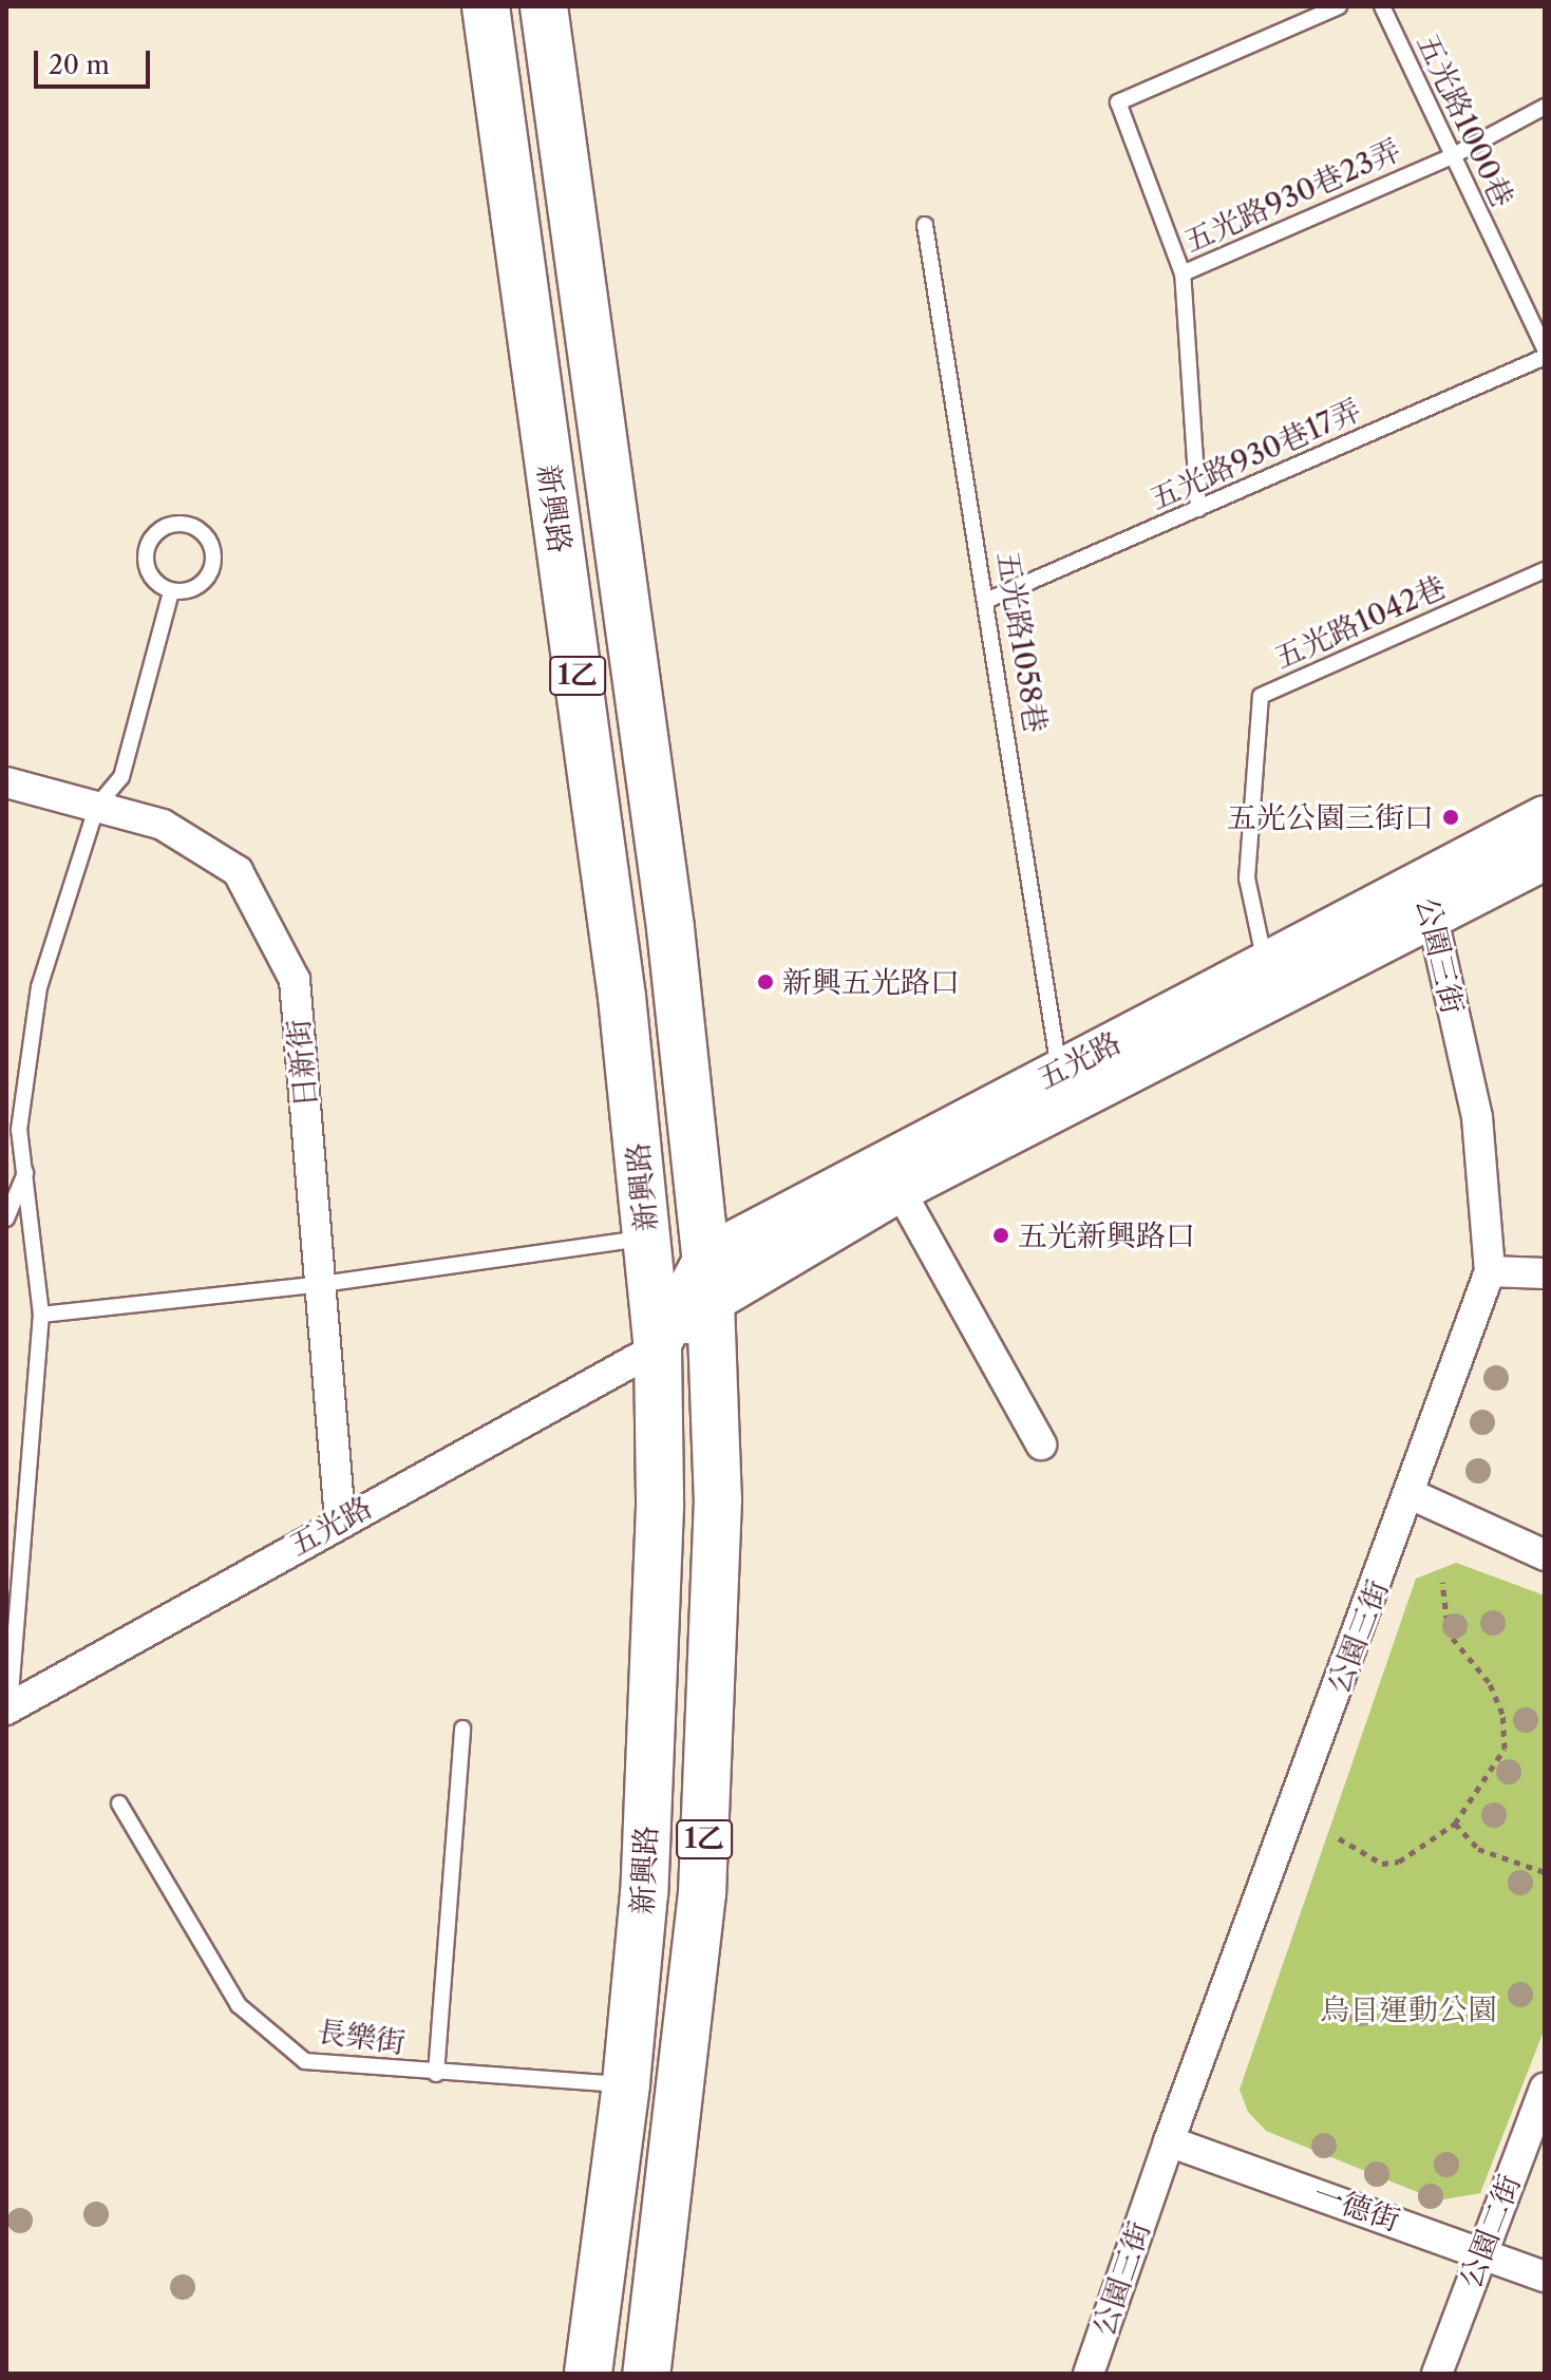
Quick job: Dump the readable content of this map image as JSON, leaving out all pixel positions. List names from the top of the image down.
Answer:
{
  "streets": {
    "main road": ["新興路", "1乙", "五光路"],
    "street": [
      "公園三街",
      "日新街",
      "一德街",
      "公園二街"
    ],
    "lane": [
      "五光路1000巷",
      "五光路930巷23弄",
      "五光路930巷17弄",
      "五光路1042巷",
      "五光路1058巷",
      "長樂街"
    ]
  },
  "crossings": [
    ["五光路1000巷", "五光路930巷23弄"],
    ["五光路930巷23弄", "五光路930巷17弄"],
    ["五光路930巷17弄", "五光路1058巷"],
    ["新興路", "五光路"],
    ["新興路", "長樂街"],
    ["五光路1042巷", "五光路"],
    ["五光路1058巷", "五光路"],
    ["公園三街", "五光路"],
    ["公園三街", "一德街"],
    ["五光路", "日新街"],
    ["一德街", "公園二街"]
  ],
  "parks": ["烏日運動公園"],
  "places": ["五光公園三街口", "新興五光路口", "五光新興路口"],
  "scale_bar": "20 m"
}
